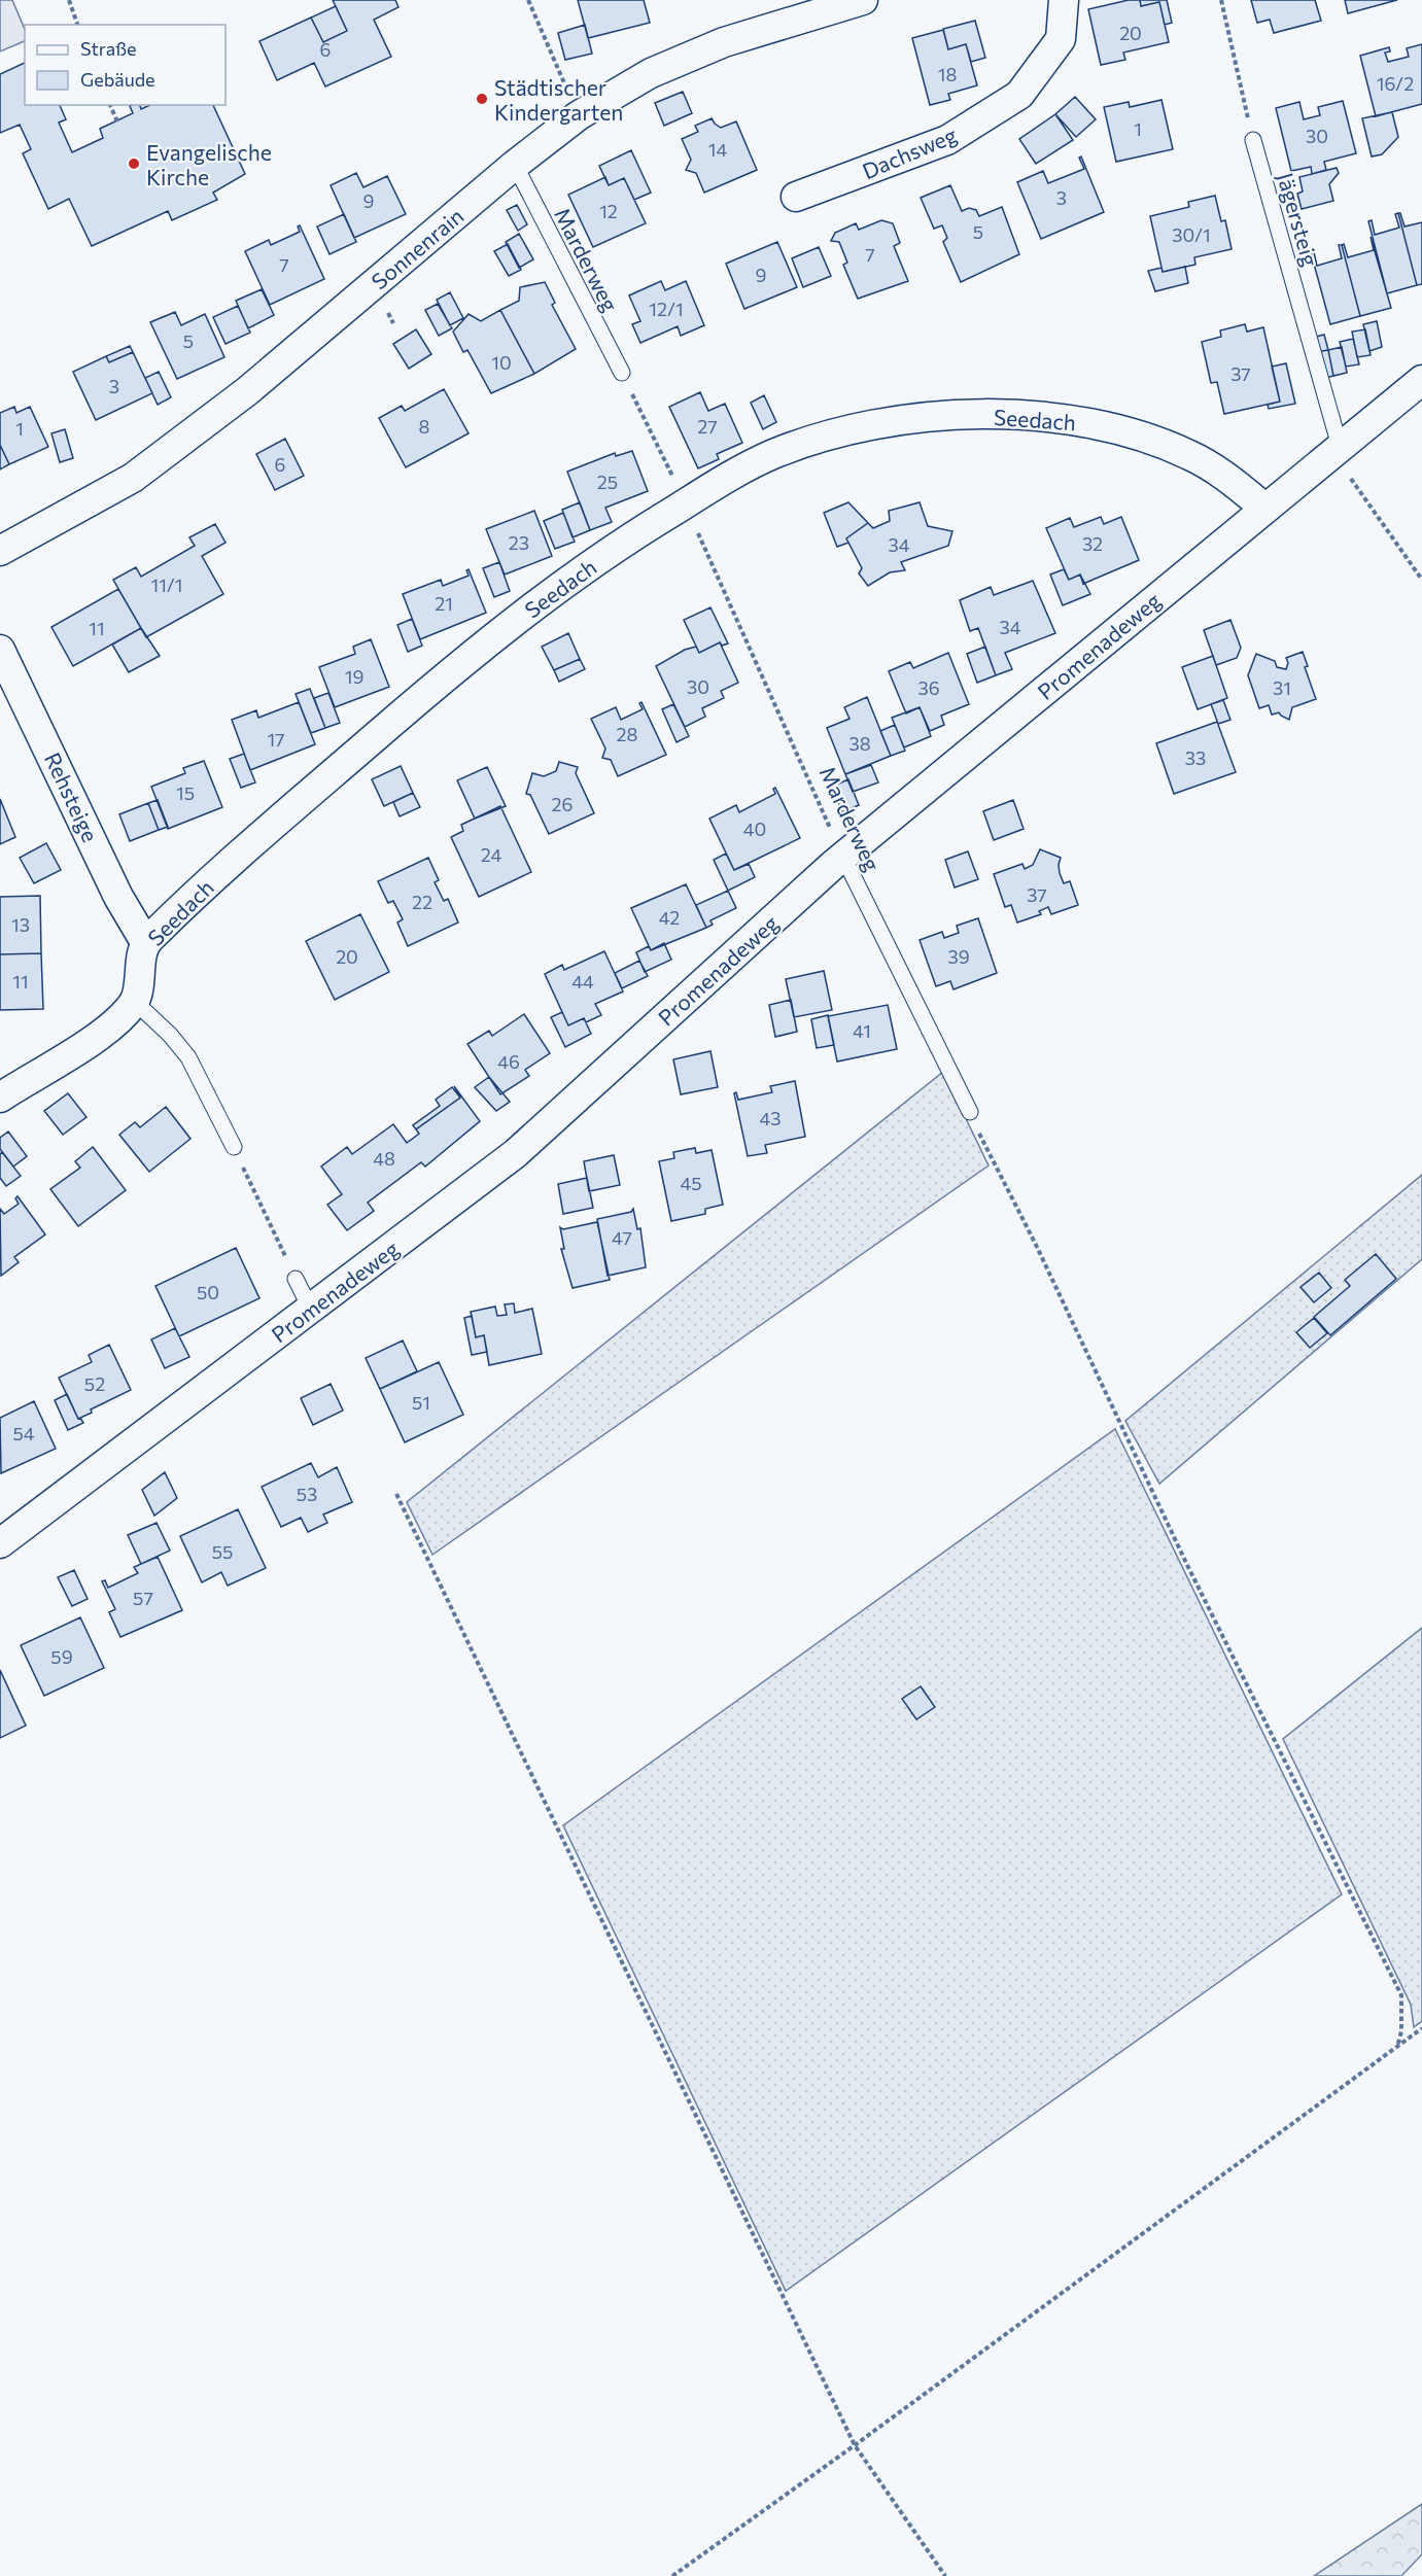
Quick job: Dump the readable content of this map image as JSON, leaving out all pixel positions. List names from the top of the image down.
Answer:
{
  "streets": {
    "street": [
      "Dachsweg",
      "Sonnenrain",
      "Seedach",
      "Promenadeweg",
      "Rehsteige"
    ],
    "lane": ["Jägersteig", "Marderweg"]
  },
  "crossings": [
    ["Jägersteig", "Promenadeweg"],
    ["Sonnenrain", "Marderweg"],
    ["Marderweg", "Promenadeweg"],
    ["Seedach", "Promenadeweg"],
    ["Seedach", "Rehsteige"]
  ],
  "places": ["Städtischer Kindergarten", "Evangelische Kirche"],
  "house_numbers": [
    "20",
    "6",
    "18",
    "16/2",
    "1",
    "30",
    "14",
    "3",
    "9",
    "12",
    "5",
    "30/1",
    "7",
    "7",
    "9",
    "12/1",
    "5",
    "10",
    "37",
    "3",
    "8",
    "27",
    "1",
    "6",
    "25",
    "23",
    "32",
    "34",
    "11/1",
    "21",
    "34",
    "11",
    "19",
    "30",
    "36",
    "31",
    "28",
    "17",
    "38",
    "33",
    "15",
    "26",
    "40",
    "24",
    "37",
    "22",
    "42",
    "13",
    "20",
    "39",
    "11",
    "44",
    "41",
    "46",
    "43",
    "48",
    "45",
    "47",
    "50",
    "52",
    "51",
    "54",
    "53",
    "55",
    "57",
    "59"
  ],
  "legend": ["Straße", "Gebäude"]
}
